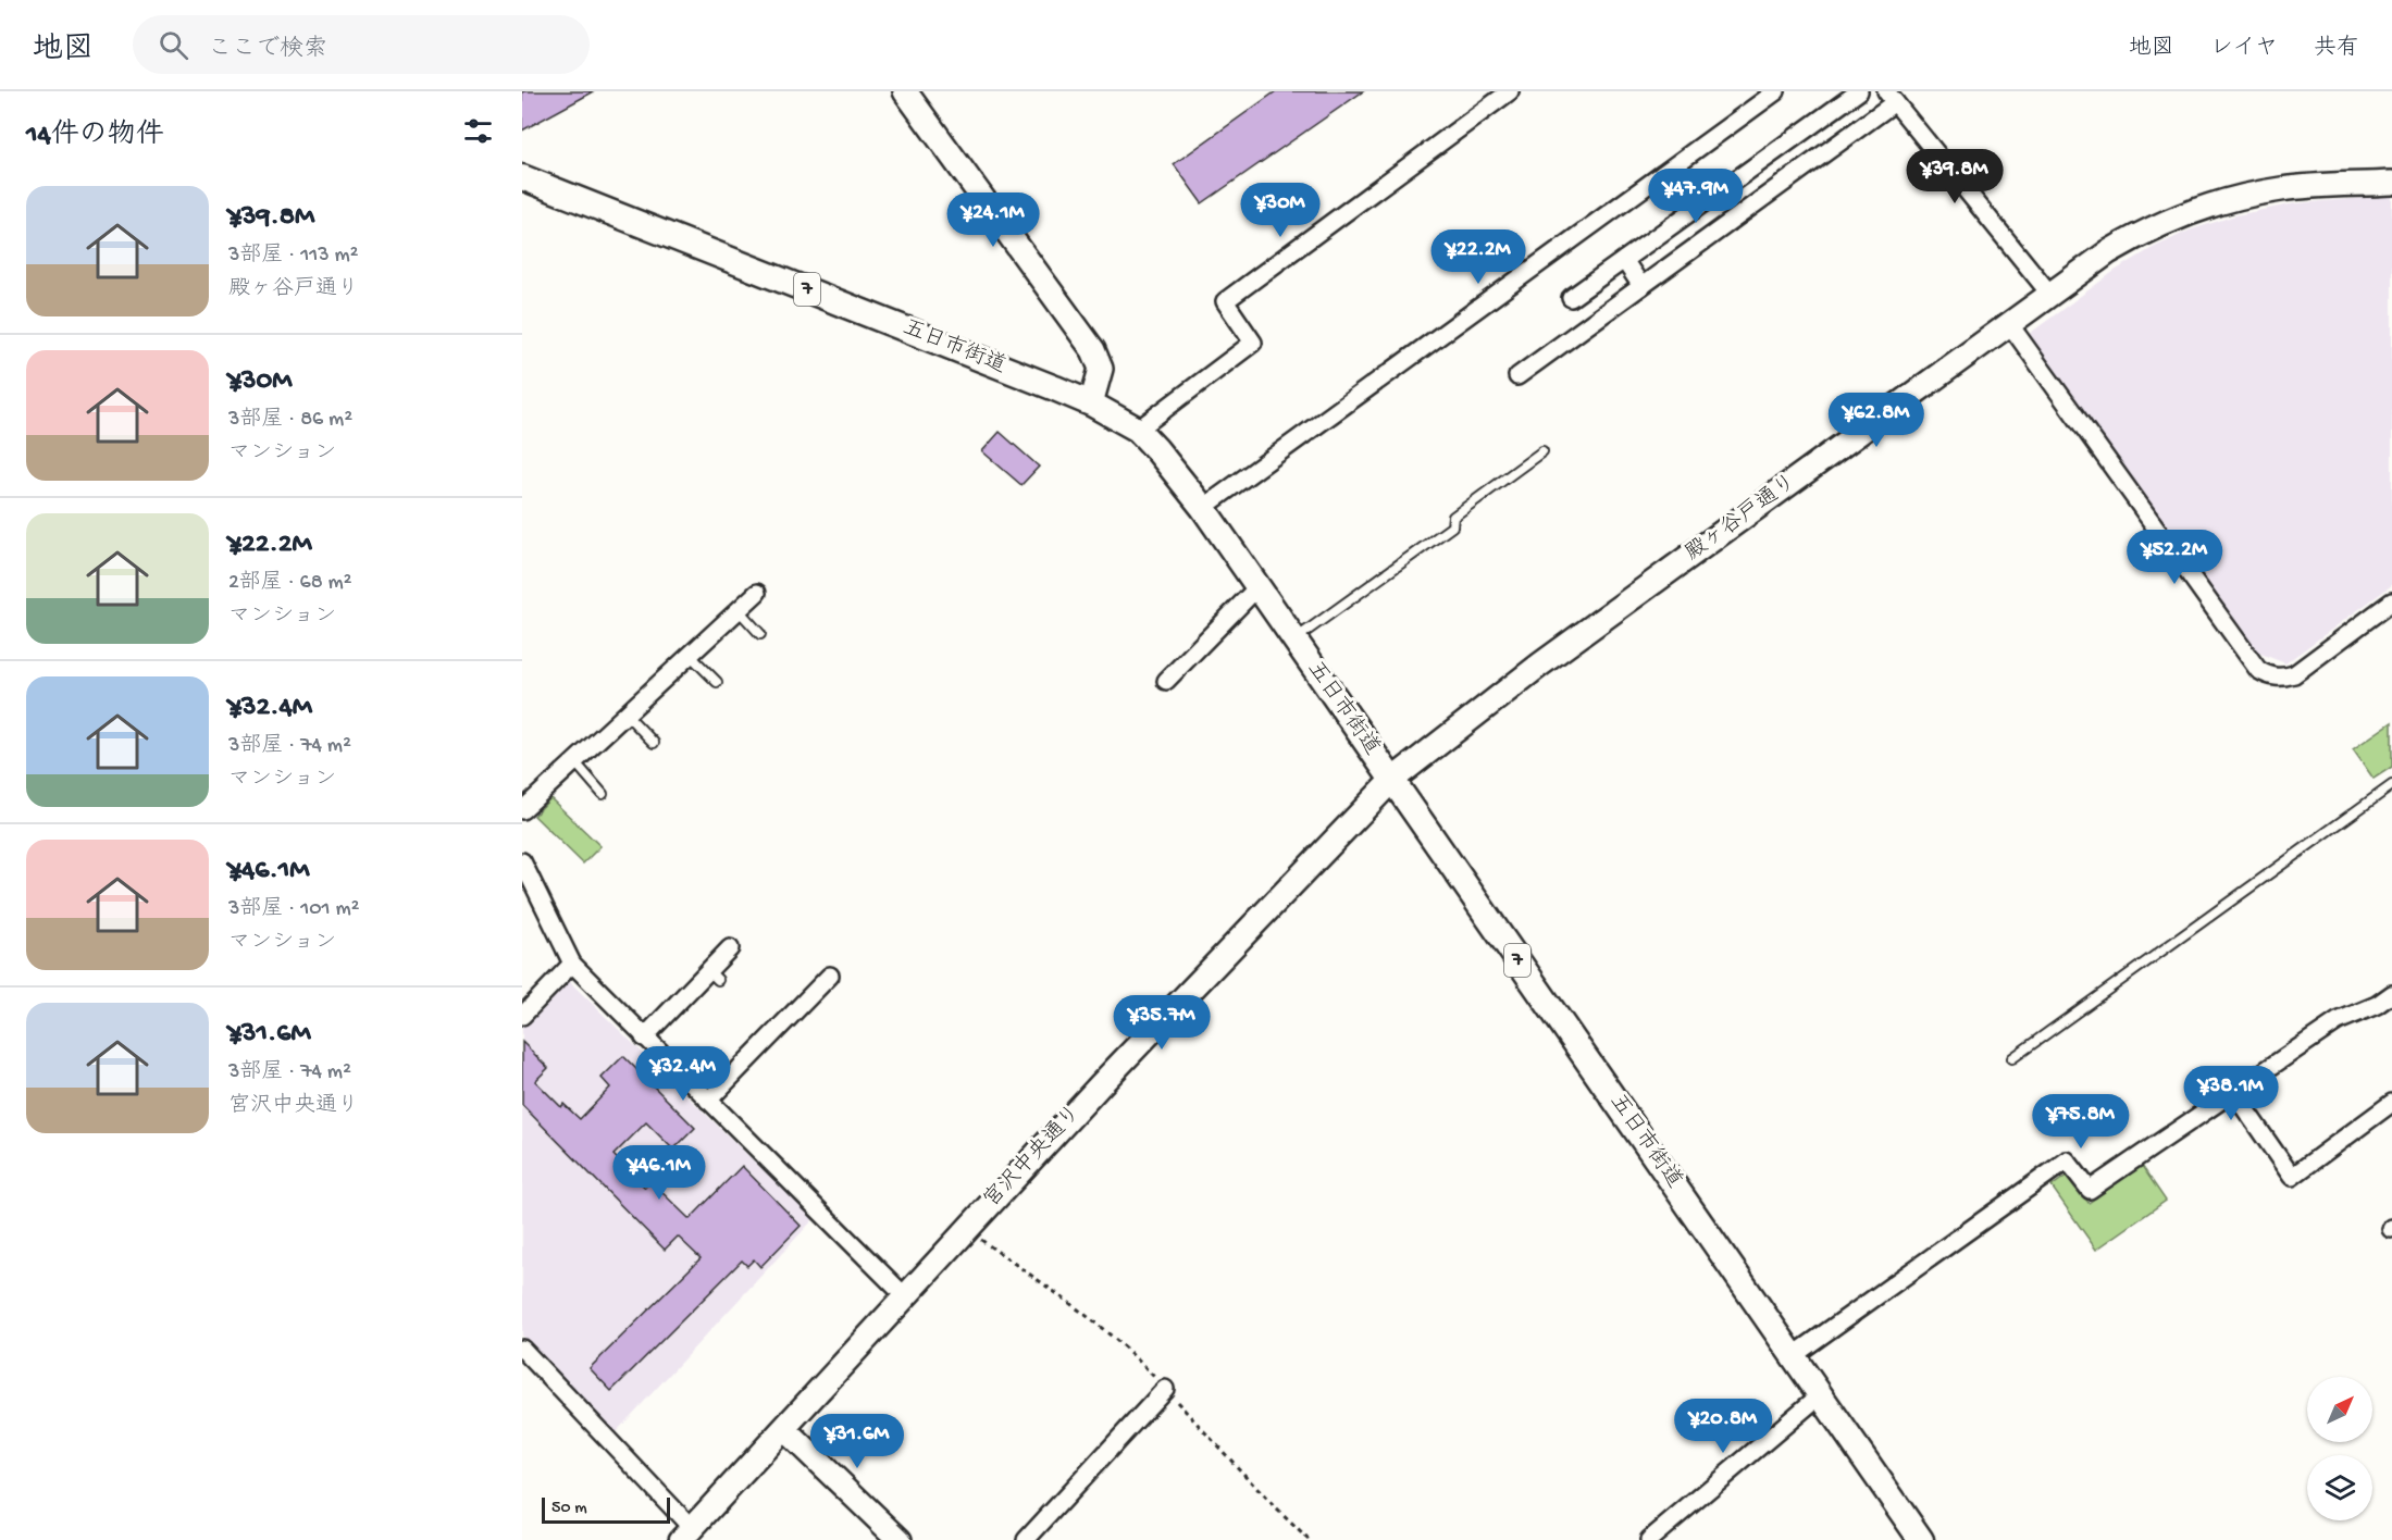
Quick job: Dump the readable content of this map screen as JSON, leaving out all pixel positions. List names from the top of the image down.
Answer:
{
  "streets": {
    "main road": ["7", "五日市街道"],
    "street": ["殿ヶ谷戸通り", "宮沢中央通り"]
  },
  "crossings": [
    ["五日市街道", "殿ヶ谷戸通り"],
    ["五日市街道", "宮沢中央通り"],
    ["殿ヶ谷戸通り", "宮沢中央通り"]
  ],
  "scale_bar": "50 m",
  "north": "top right",
  "page": {
    "header": "地図",
    "search": "ここで検索",
    "nav": ["地図", "レイヤ", "共有"],
    "heading": "14件の物件",
    "price": [
      "¥39.8M",
      "¥47.9M",
      "¥30M",
      "¥24.1M",
      "¥22.2M",
      "¥62.8M",
      "¥52.2M",
      "¥35.7M",
      "¥32.4M",
      "¥38.1M",
      "¥75.8M",
      "¥46.1M",
      "¥20.8M",
      "¥31.6M"
    ],
    "list": [
      {
        "name": "¥39.8M",
        "note": "3部屋 · 113 m² · 殿ヶ谷戸通り"
      },
      {
        "name": "¥30M",
        "note": "3部屋 · 86 m² · マンション"
      },
      {
        "name": "¥22.2M",
        "note": "2部屋 · 68 m² · マンション"
      },
      {
        "name": "¥32.4M",
        "note": "3部屋 · 74 m² · マンション"
      },
      {
        "name": "¥46.1M",
        "note": "3部屋 · 101 m² · マンション"
      },
      {
        "name": "¥31.6M",
        "note": "3部屋 · 74 m² · 宮沢中央通り"
      }
    ],
    "scale": "50 m"
  }
}
